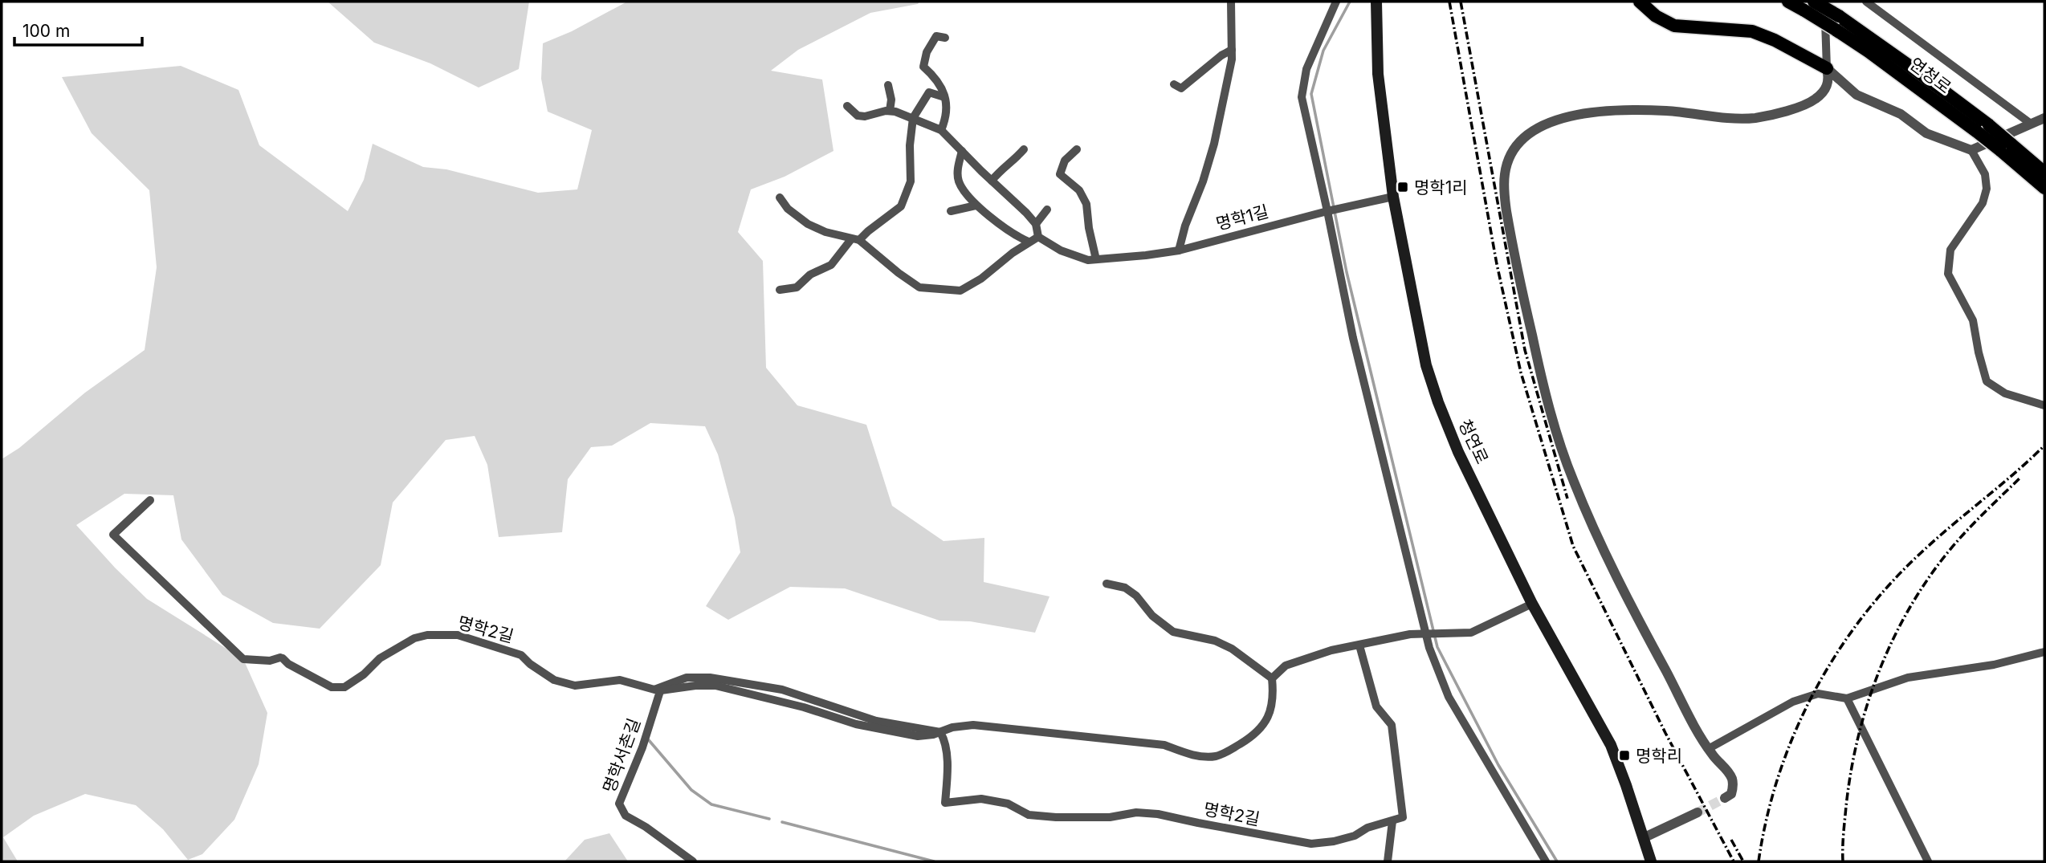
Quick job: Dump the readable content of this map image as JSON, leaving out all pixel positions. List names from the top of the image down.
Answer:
{
  "streets": {
    "highway": ["연청로"],
    "main road": ["청연로"],
    "street": ["명학1길", "명학2길", "명학서촌길"]
  },
  "crossings": [
    ["명학1길", "청연로"],
    ["명학2길", "명학서촌길"]
  ],
  "places": {
    "transit": ["명학1리", "명학리"]
  },
  "scale_bar": "100 m"
}
